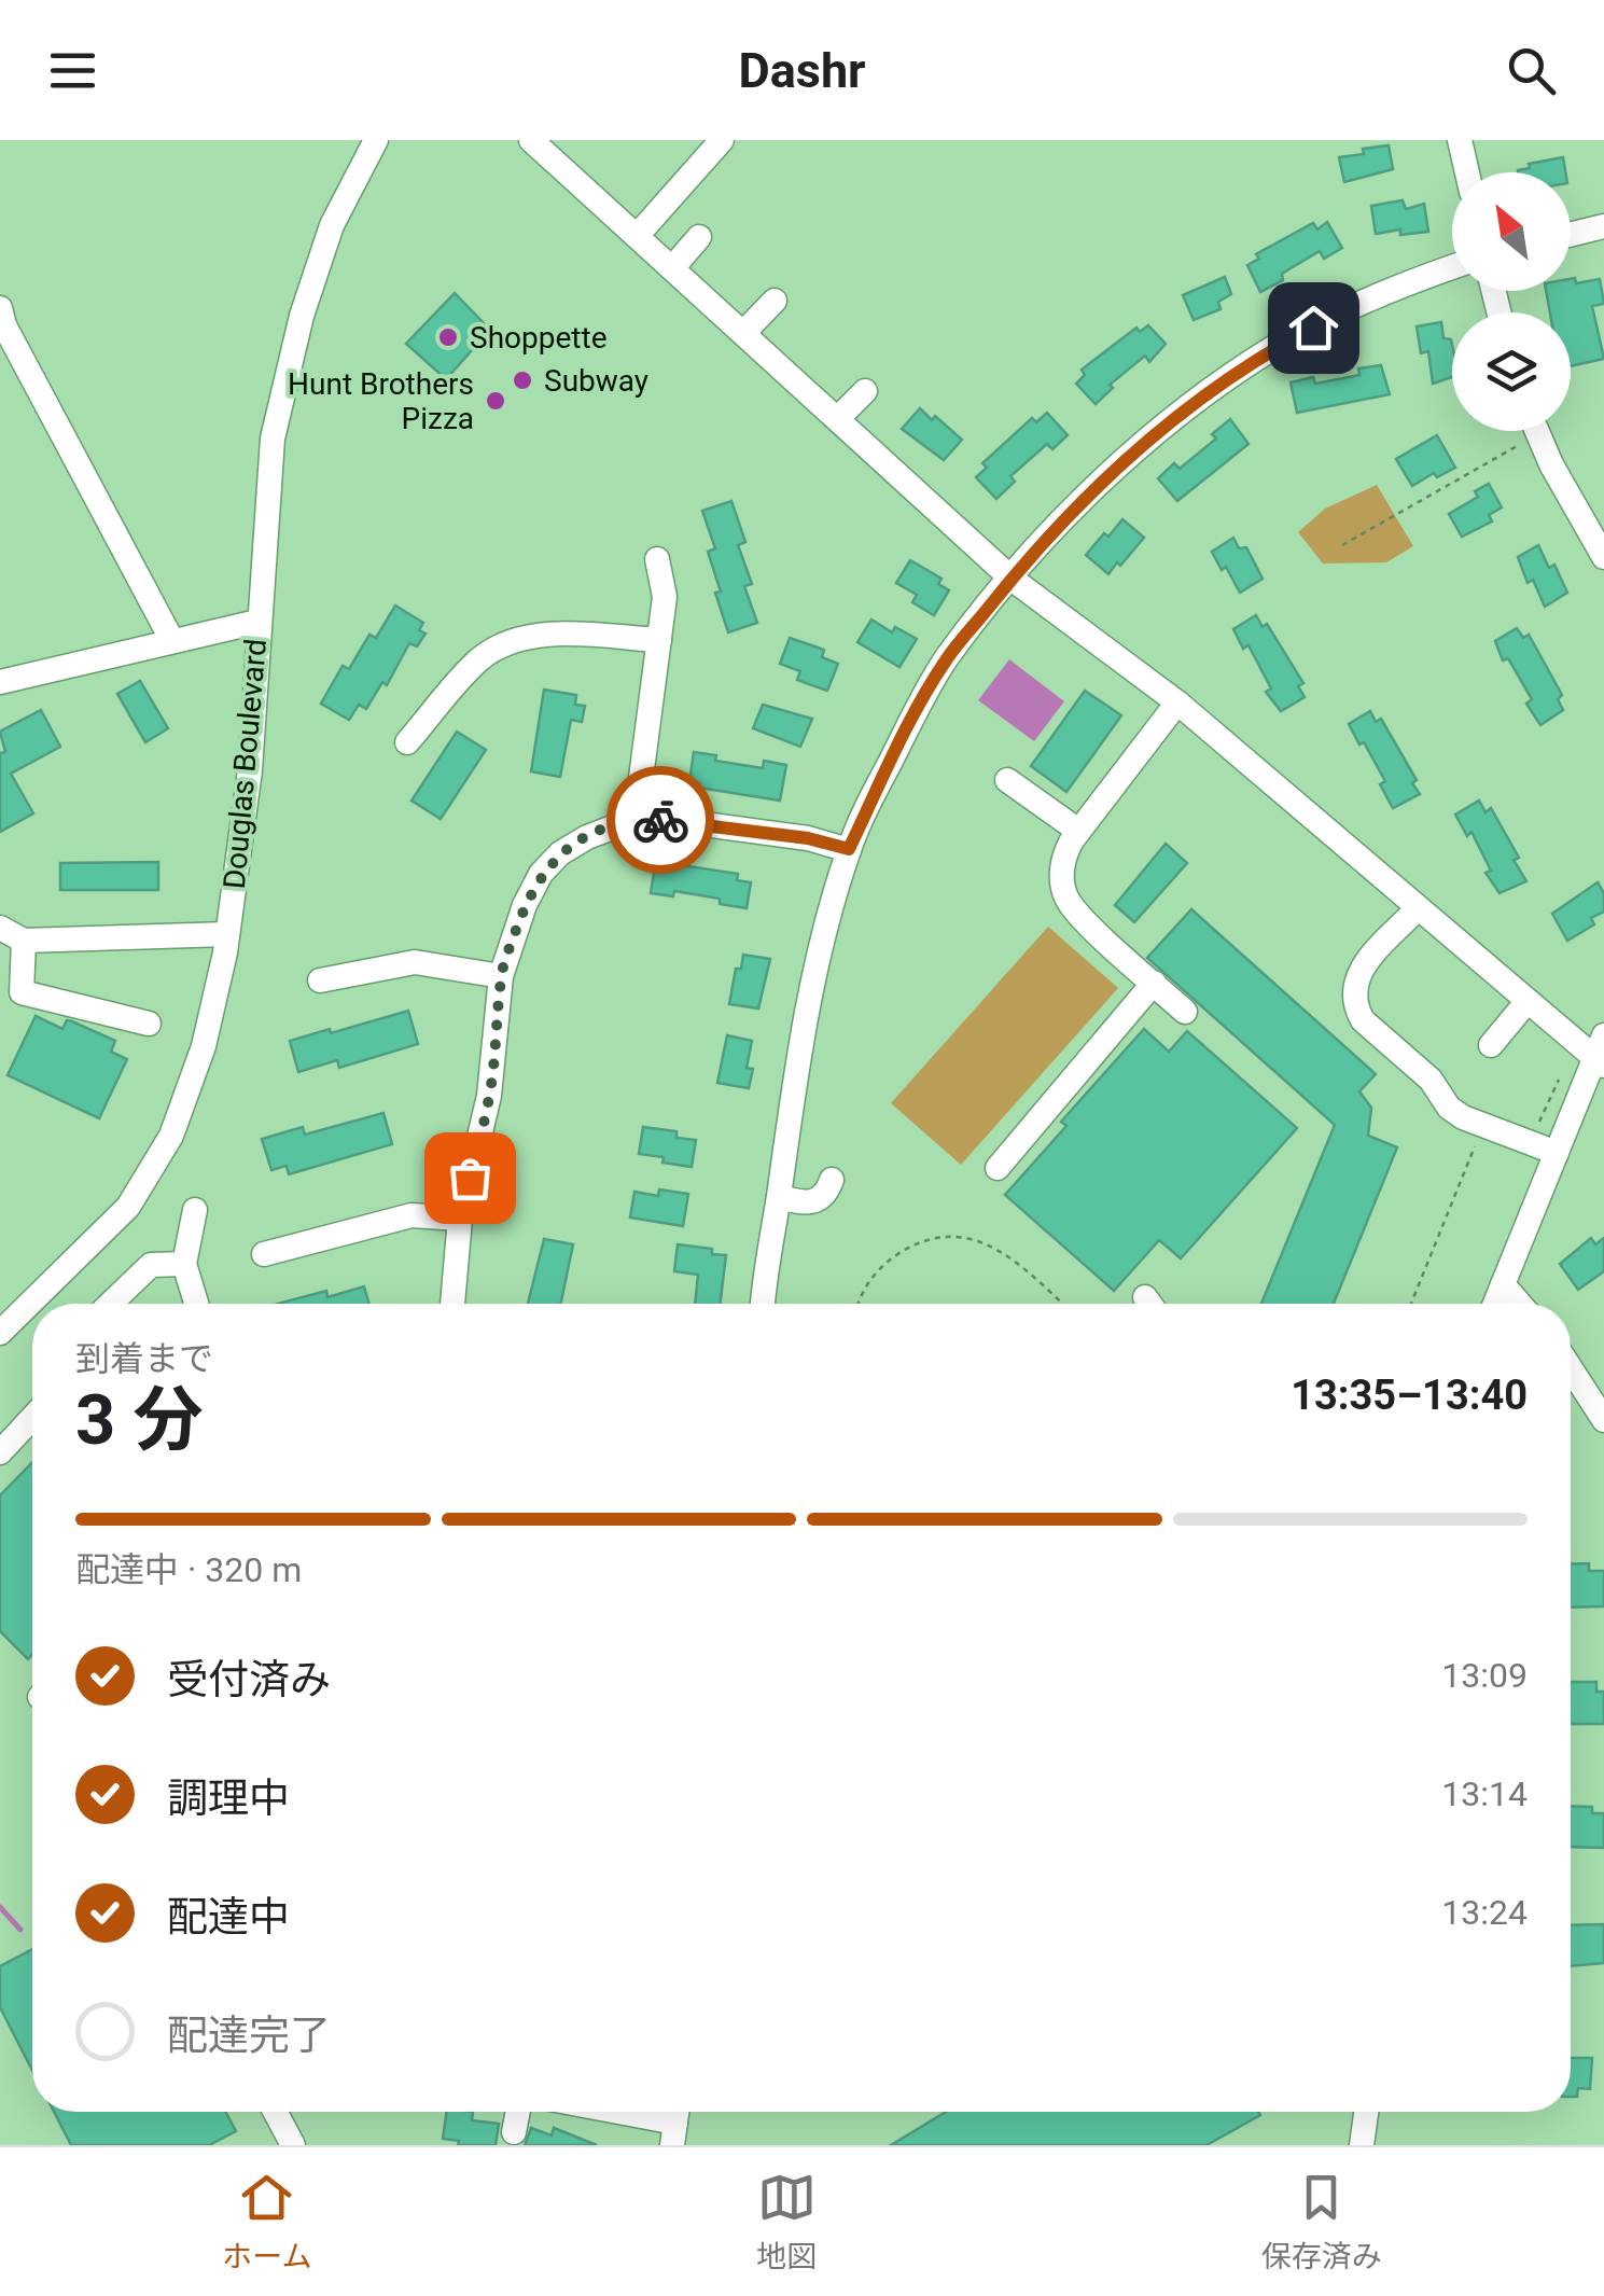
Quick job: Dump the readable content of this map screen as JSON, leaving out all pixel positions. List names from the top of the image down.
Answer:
{
  "streets": {
    "street": ["Douglas Boulevard"]
  },
  "places": ["Shoppette", "Subway", "Hunt Brothers Pizza"],
  "north": "top left",
  "page": {
    "header": "Dashr",
    "heading": ["3 分", "到着まで", "13:35–13:40"],
    "bar": "配達中 · 320 m",
    "list": [
      ["受付済み", "13:09"],
      ["調理中", "13:14"],
      ["配達中", "13:24"],
      "配達完了"
    ],
    "tabs": ["ホーム", "地図", "保存済み"]
  }
}
